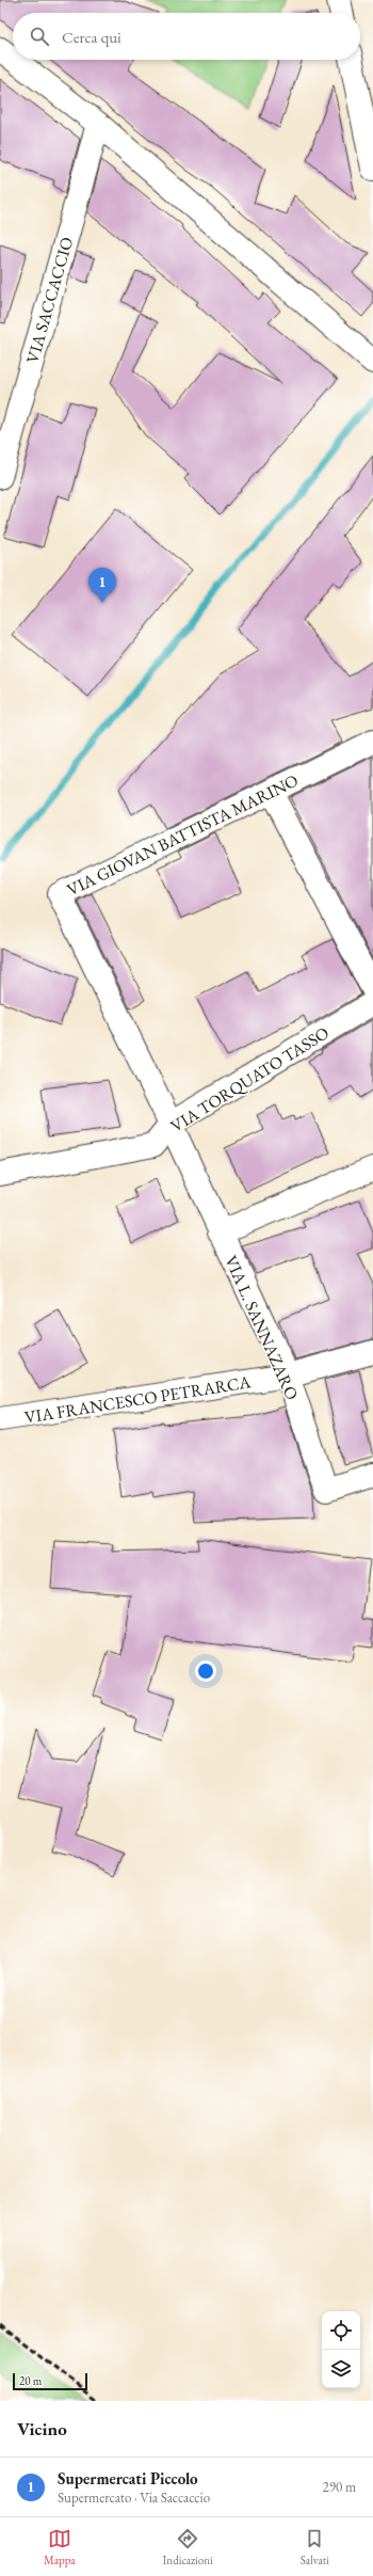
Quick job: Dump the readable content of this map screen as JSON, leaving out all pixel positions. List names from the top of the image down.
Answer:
{
  "streets": {
    "street": [
      "VIA SACCACCIO",
      "VIA GIOVAN BATTISTA MARINO",
      "VIA TORQUATO TASSO",
      "VIA L. SANNAZARO",
      "VIA FRANCESCO PETRARCA"
    ]
  },
  "crossings": [
    ["VIA GIOVAN BATTISTA MARINO", "VIA TORQUATO TASSO"],
    ["VIA GIOVAN BATTISTA MARINO", "VIA L. SANNAZARO"],
    ["VIA TORQUATO TASSO", "VIA L. SANNAZARO"],
    ["VIA L. SANNAZARO", "VIA FRANCESCO PETRARCA"]
  ],
  "scale_bar": "20 m",
  "page": {
    "search": "Cerca qui",
    "pins": "1",
    "scale": "20 m",
    "heading": "Vicino",
    "list": [
      {
        "mark": "1",
        "name": "Supermercati Piccolo",
        "note": "Supermercato · Via Saccaccio",
        "value": "290 m"
      }
    ],
    "nav": ["Mappa", "Indicazioni", "Salvati"]
  }
}
